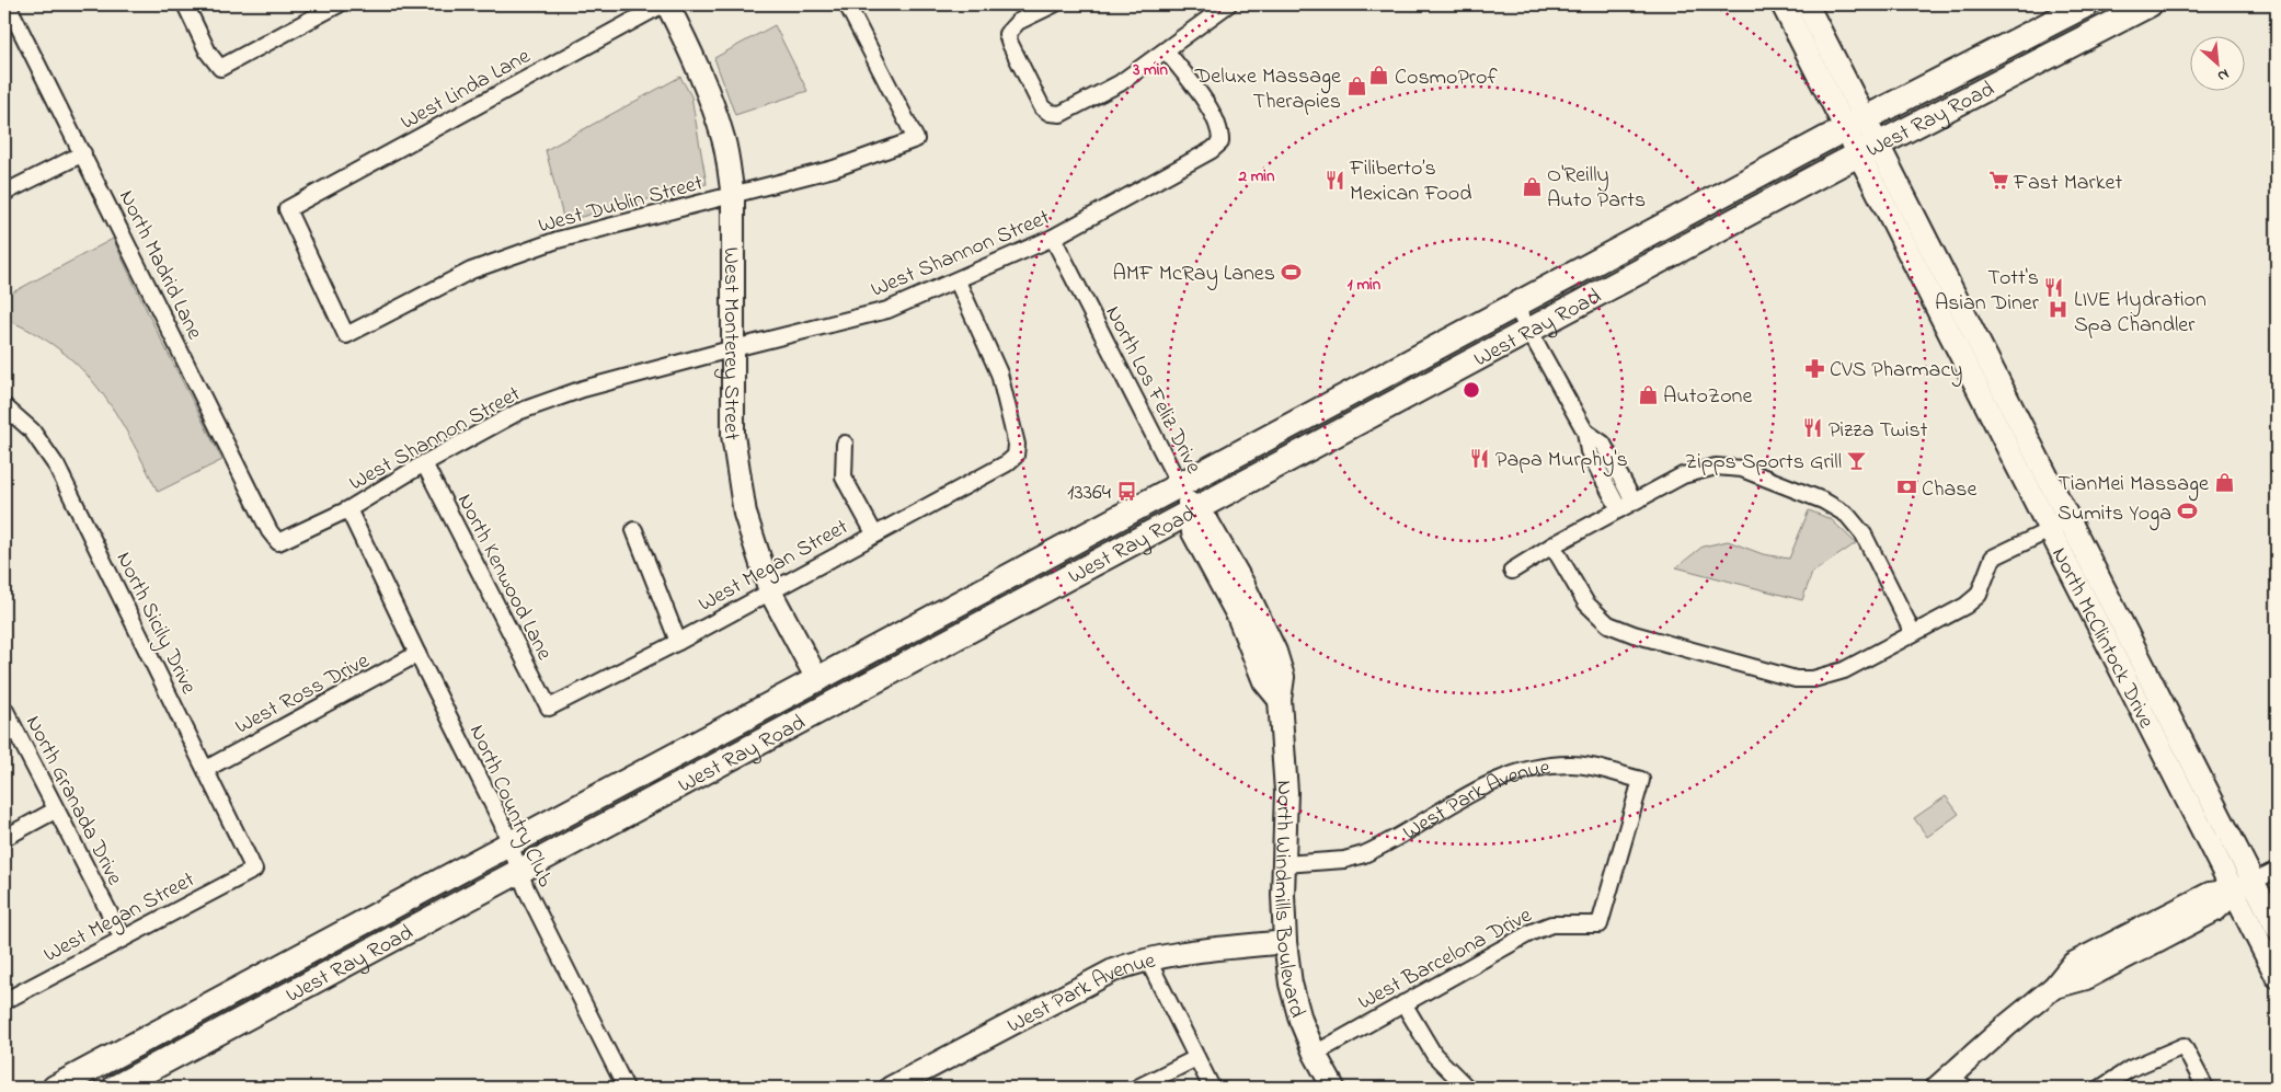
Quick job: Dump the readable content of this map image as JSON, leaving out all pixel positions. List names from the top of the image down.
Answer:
{
  "streets": {
    "main road": ["West Ray Road"],
    "street": [
      "West Linda Lane",
      "West Dublin Street",
      "West Shannon Street",
      "North Madrid Lane",
      "West Monterey Street",
      "North Los Feliz Drive",
      "West Megan Street",
      "North Kenwood Lane",
      "North Sicily Drive",
      "North McClintock Drive",
      "West Ross Drive",
      "North Granada Drive",
      "West Park Avenue",
      "North Country Club",
      "North Windmills Boulevard",
      "West Barcelona Drive"
    ]
  },
  "crossings": [
    ["West Linda Lane", "West Dublin Street"],
    ["West Linda Lane", "West Monterey Street"],
    ["West Ray Road", "West Monterey Street"],
    ["West Ray Road", "North Los Feliz Drive"],
    ["West Ray Road", "North McClintock Drive"],
    ["West Ray Road", "North Country Club"],
    ["West Ray Road", "North Windmills Boulevard"],
    ["West Dublin Street", "West Monterey Street"],
    ["West Shannon Street", "North Madrid Lane"],
    ["West Shannon Street", "West Monterey Street"],
    ["West Shannon Street", "North Los Feliz Drive"],
    ["West Shannon Street", "West Megan Street"],
    ["West Shannon Street", "North Kenwood Lane"],
    ["West Shannon Street", "North Country Club"],
    ["West Monterey Street", "West Megan Street"],
    ["North Los Feliz Drive", "North Windmills Boulevard"],
    ["West Megan Street", "North Kenwood Lane"],
    ["West Megan Street", "North Sicily Drive"],
    ["West Megan Street", "North Granada Drive"],
    ["North Sicily Drive", "West Ross Drive"],
    ["West Ross Drive", "North Country Club"],
    ["West Park Avenue", "North Windmills Boulevard"],
    ["West Park Avenue", "West Barcelona Drive"],
    ["North Windmills Boulevard", "West Barcelona Drive"]
  ],
  "places": {
    "shop": [
      "CosmoProf",
      "Deluxe Massage Therapies",
      "O'Reilly Auto Parts",
      "AutoZone",
      "TianMei Massage"
    ],
    "restaurant": [
      "Filiberto’s Mexican Food",
      "Tott's Asian Diner",
      "Pizza Twist",
      "Papa Murphy's"
    ],
    "supermarket": ["Fast Market"],
    "sports": ["AMF McRay Lanes", "Sumits Yoga"],
    "hospital": ["LIVE Hydration Spa Chandler"],
    "pharmacy": ["CVS Pharmacy"],
    "bar": ["Zipps Sports Grill"],
    "bank": ["Chase"],
    "bus stop": ["13364"]
  },
  "north": "bottom right",
  "rings": ["3 min", "2 min", "1 min"]
}
